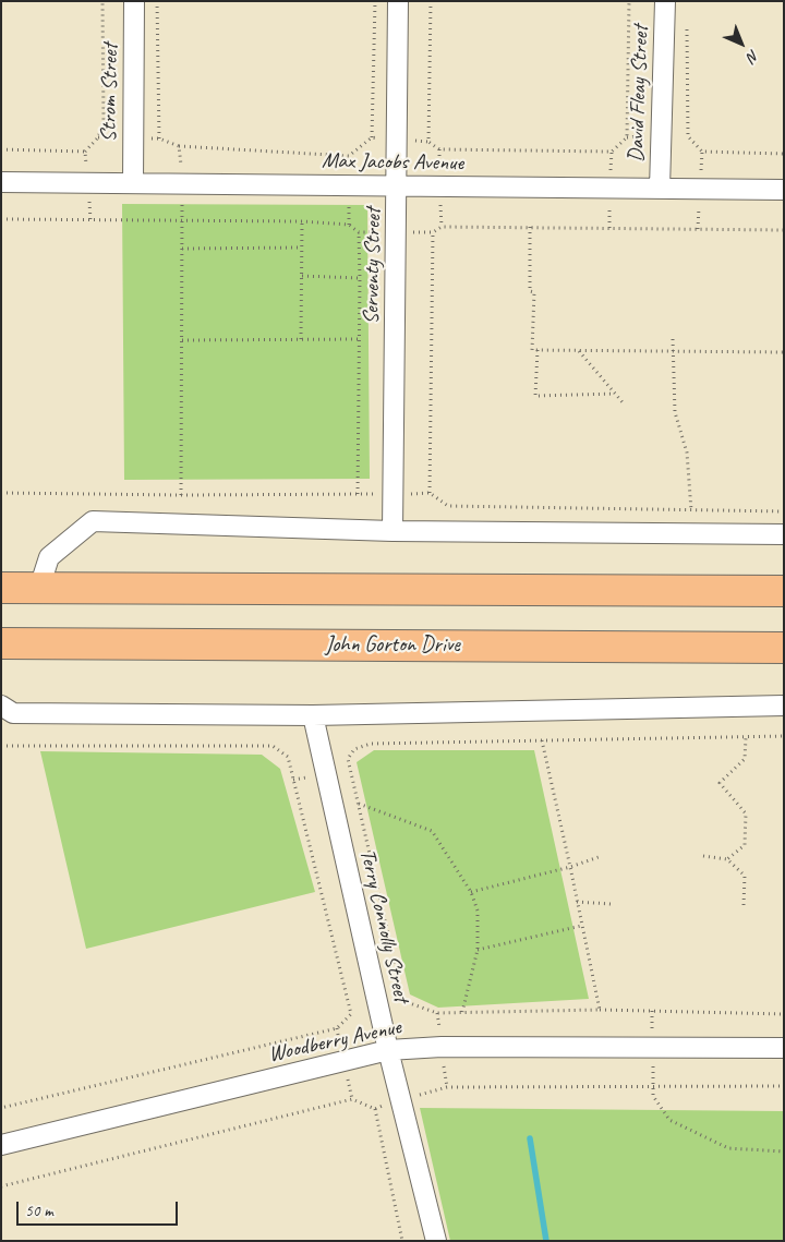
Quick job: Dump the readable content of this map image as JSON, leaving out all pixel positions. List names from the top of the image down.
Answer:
{
  "streets": {
    "main road": ["John Gorton Drive"],
    "street": [
      "Strom Street",
      "David Fleay Street",
      "Max Jacobs Avenue",
      "Serventy Street",
      "Terry Connolly Street",
      "Woodberry Avenue"
    ]
  },
  "crossings": [
    ["Strom Street", "Max Jacobs Avenue"],
    ["David Fleay Street", "Max Jacobs Avenue"],
    ["Max Jacobs Avenue", "Serventy Street"],
    ["Terry Connolly Street", "Woodberry Avenue"]
  ],
  "scale_bar": "50 m",
  "north": "bottom right"
}
